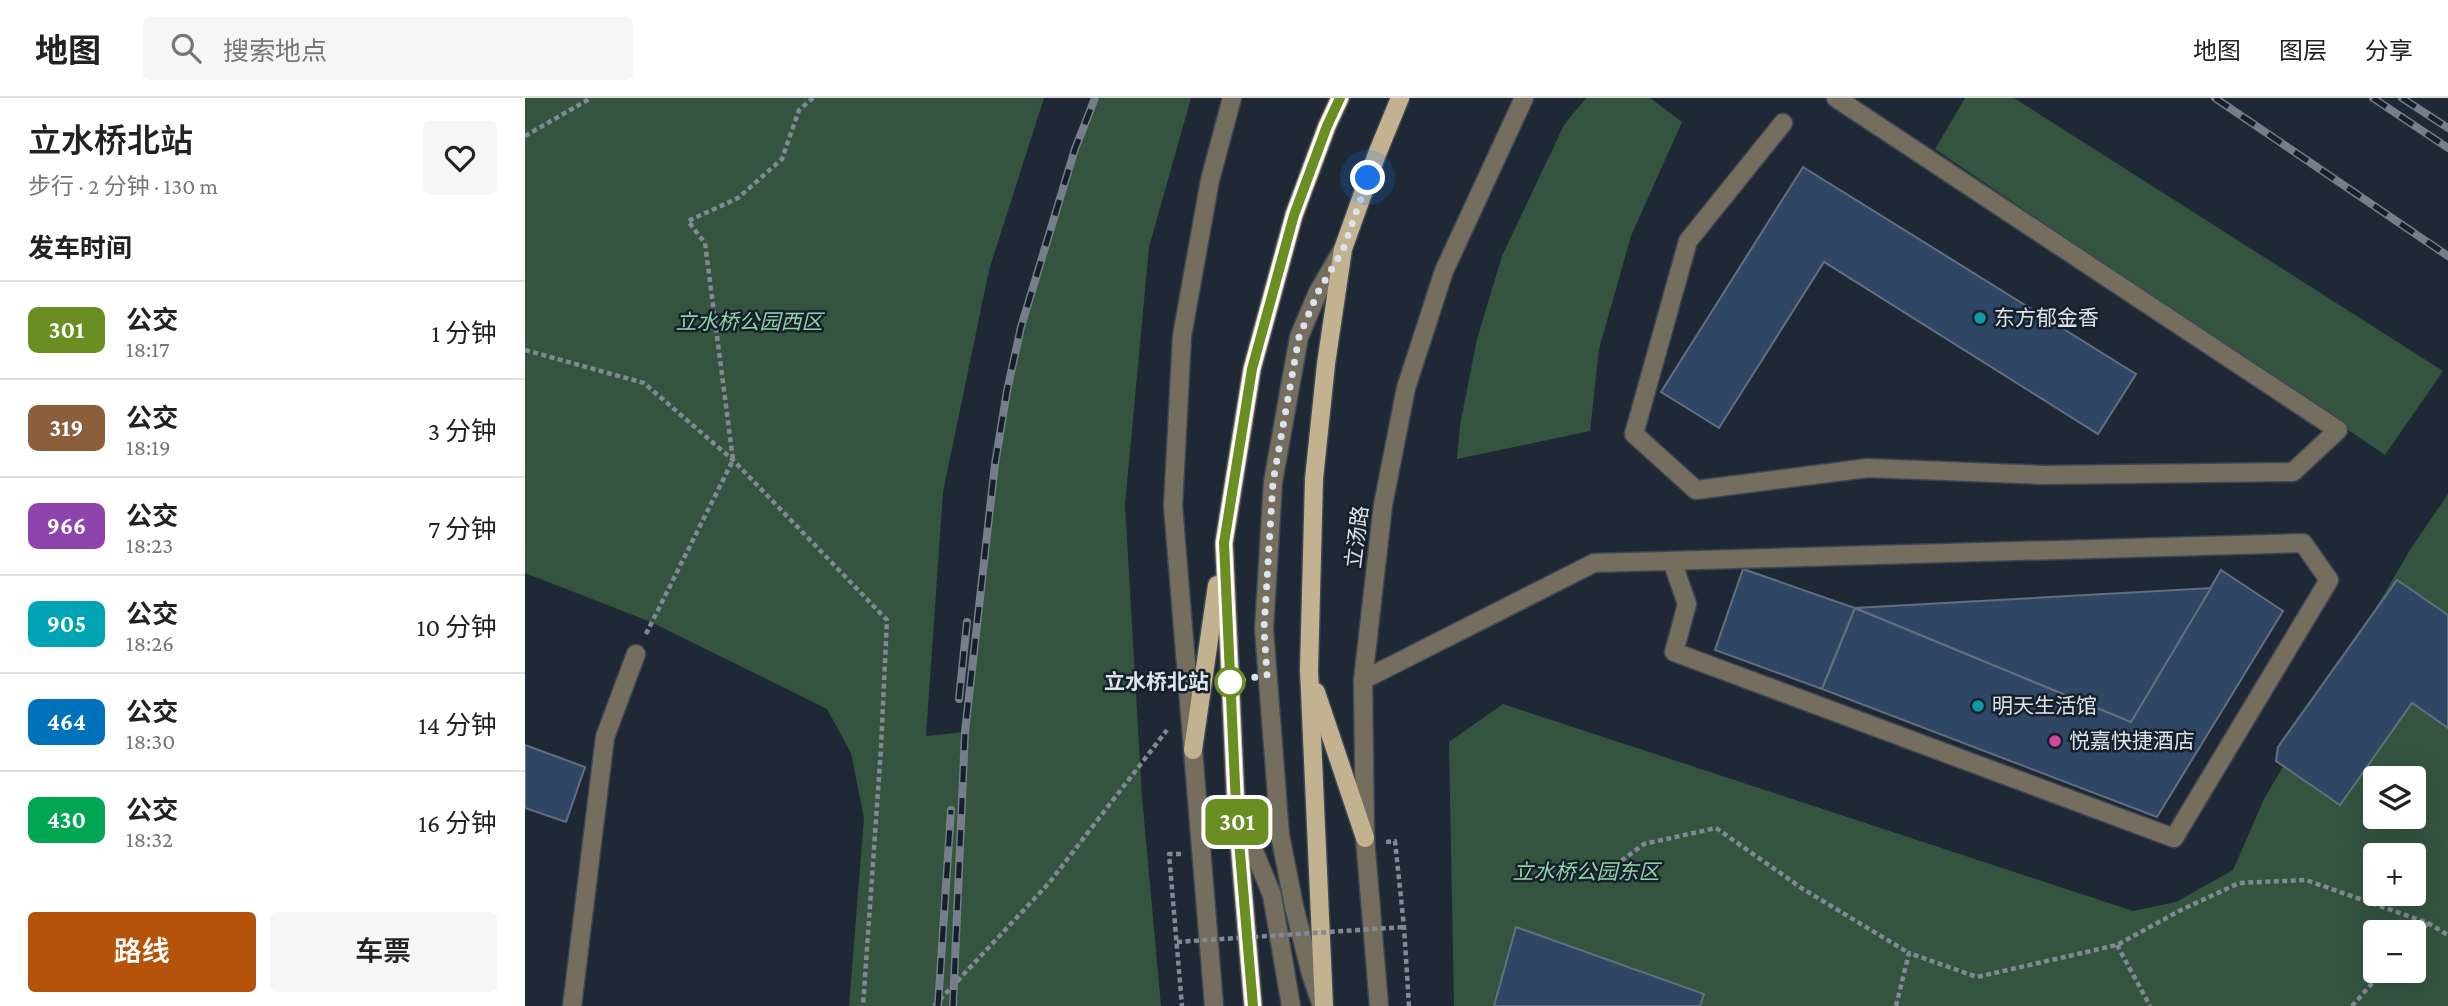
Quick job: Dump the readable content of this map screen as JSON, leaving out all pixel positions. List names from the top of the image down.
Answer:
{
  "streets": {
    "main road": ["立汤路"]
  },
  "parks": ["立水桥公园西区", "立水桥公园东区"],
  "places": [
    "东方郁金香",
    "立水桥北站",
    "明天生活馆",
    "悦嘉快捷酒店"
  ],
  "lines": ["bus line 301"],
  "page": {
    "header": "地图",
    "search": "搜索地点",
    "nav": ["地图", "图层", "分享"],
    "heading": [
      ["立水桥北站", "步行 · 2 分钟 · 130 m"],
      "发车时间"
    ],
    "on_map": "301",
    "list": [
      {
        "mark": "301",
        "name": "公交",
        "note": "18:17",
        "value": "1 分钟"
      },
      {
        "mark": "319",
        "name": "公交",
        "note": "18:19",
        "value": "3 分钟"
      },
      {
        "mark": "966",
        "name": "公交",
        "note": "18:23",
        "value": "7 分钟"
      },
      {
        "mark": "905",
        "name": "公交",
        "note": "18:26",
        "value": "10 分钟"
      },
      {
        "mark": "464",
        "name": "公交",
        "note": "18:30",
        "value": "14 分钟"
      },
      {
        "mark": "430",
        "name": "公交",
        "note": "18:32",
        "value": "16 分钟"
      }
    ],
    "map_buttons": ["+", "−"],
    "buttons": ["路线", "车票"]
  }
}
